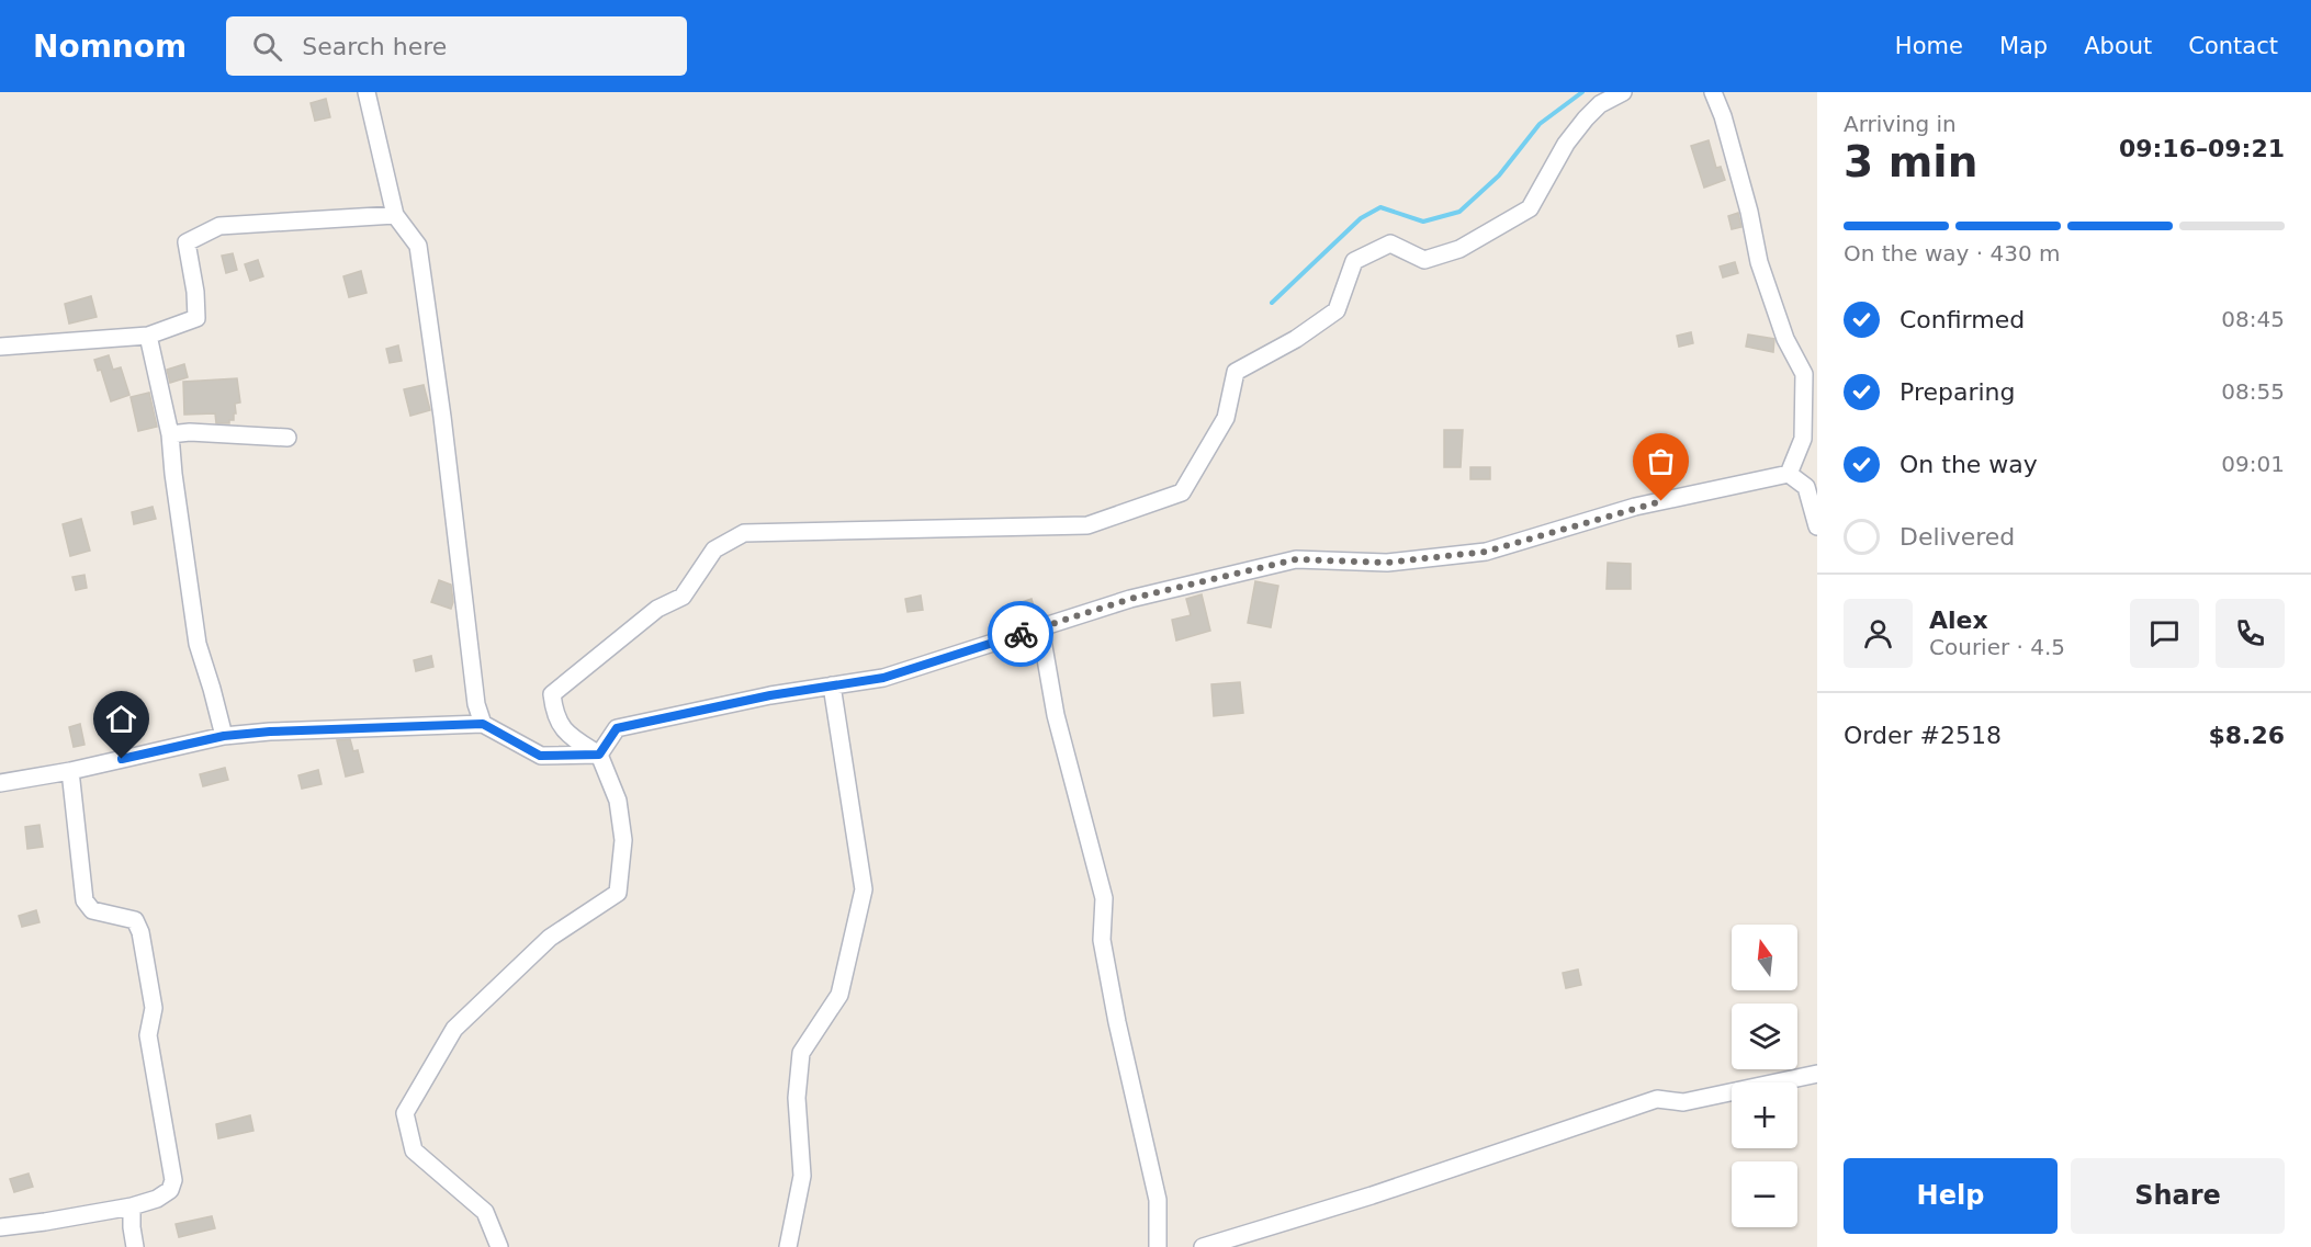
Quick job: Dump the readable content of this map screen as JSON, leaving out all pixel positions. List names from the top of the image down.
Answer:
{
  "north": "top",
  "page": {
    "header": "Nomnom",
    "search": "Search here",
    "nav": [
      "Home",
      "Map",
      "About",
      "Contact"
    ],
    "heading": ["3 min", "Arriving in", "09:16–09:21"],
    "panel": [
      "Alex",
      "Courier · 4.5",
      "Order #2518",
      "$8.26"
    ],
    "bar": "On the way · 430 m",
    "list": [
      ["Confirmed", "08:45"],
      ["Preparing", "08:55"],
      ["On the way", "09:01"],
      "Delivered"
    ],
    "map_buttons": ["+", "−"],
    "buttons": ["Help", "Share"]
  }
}
